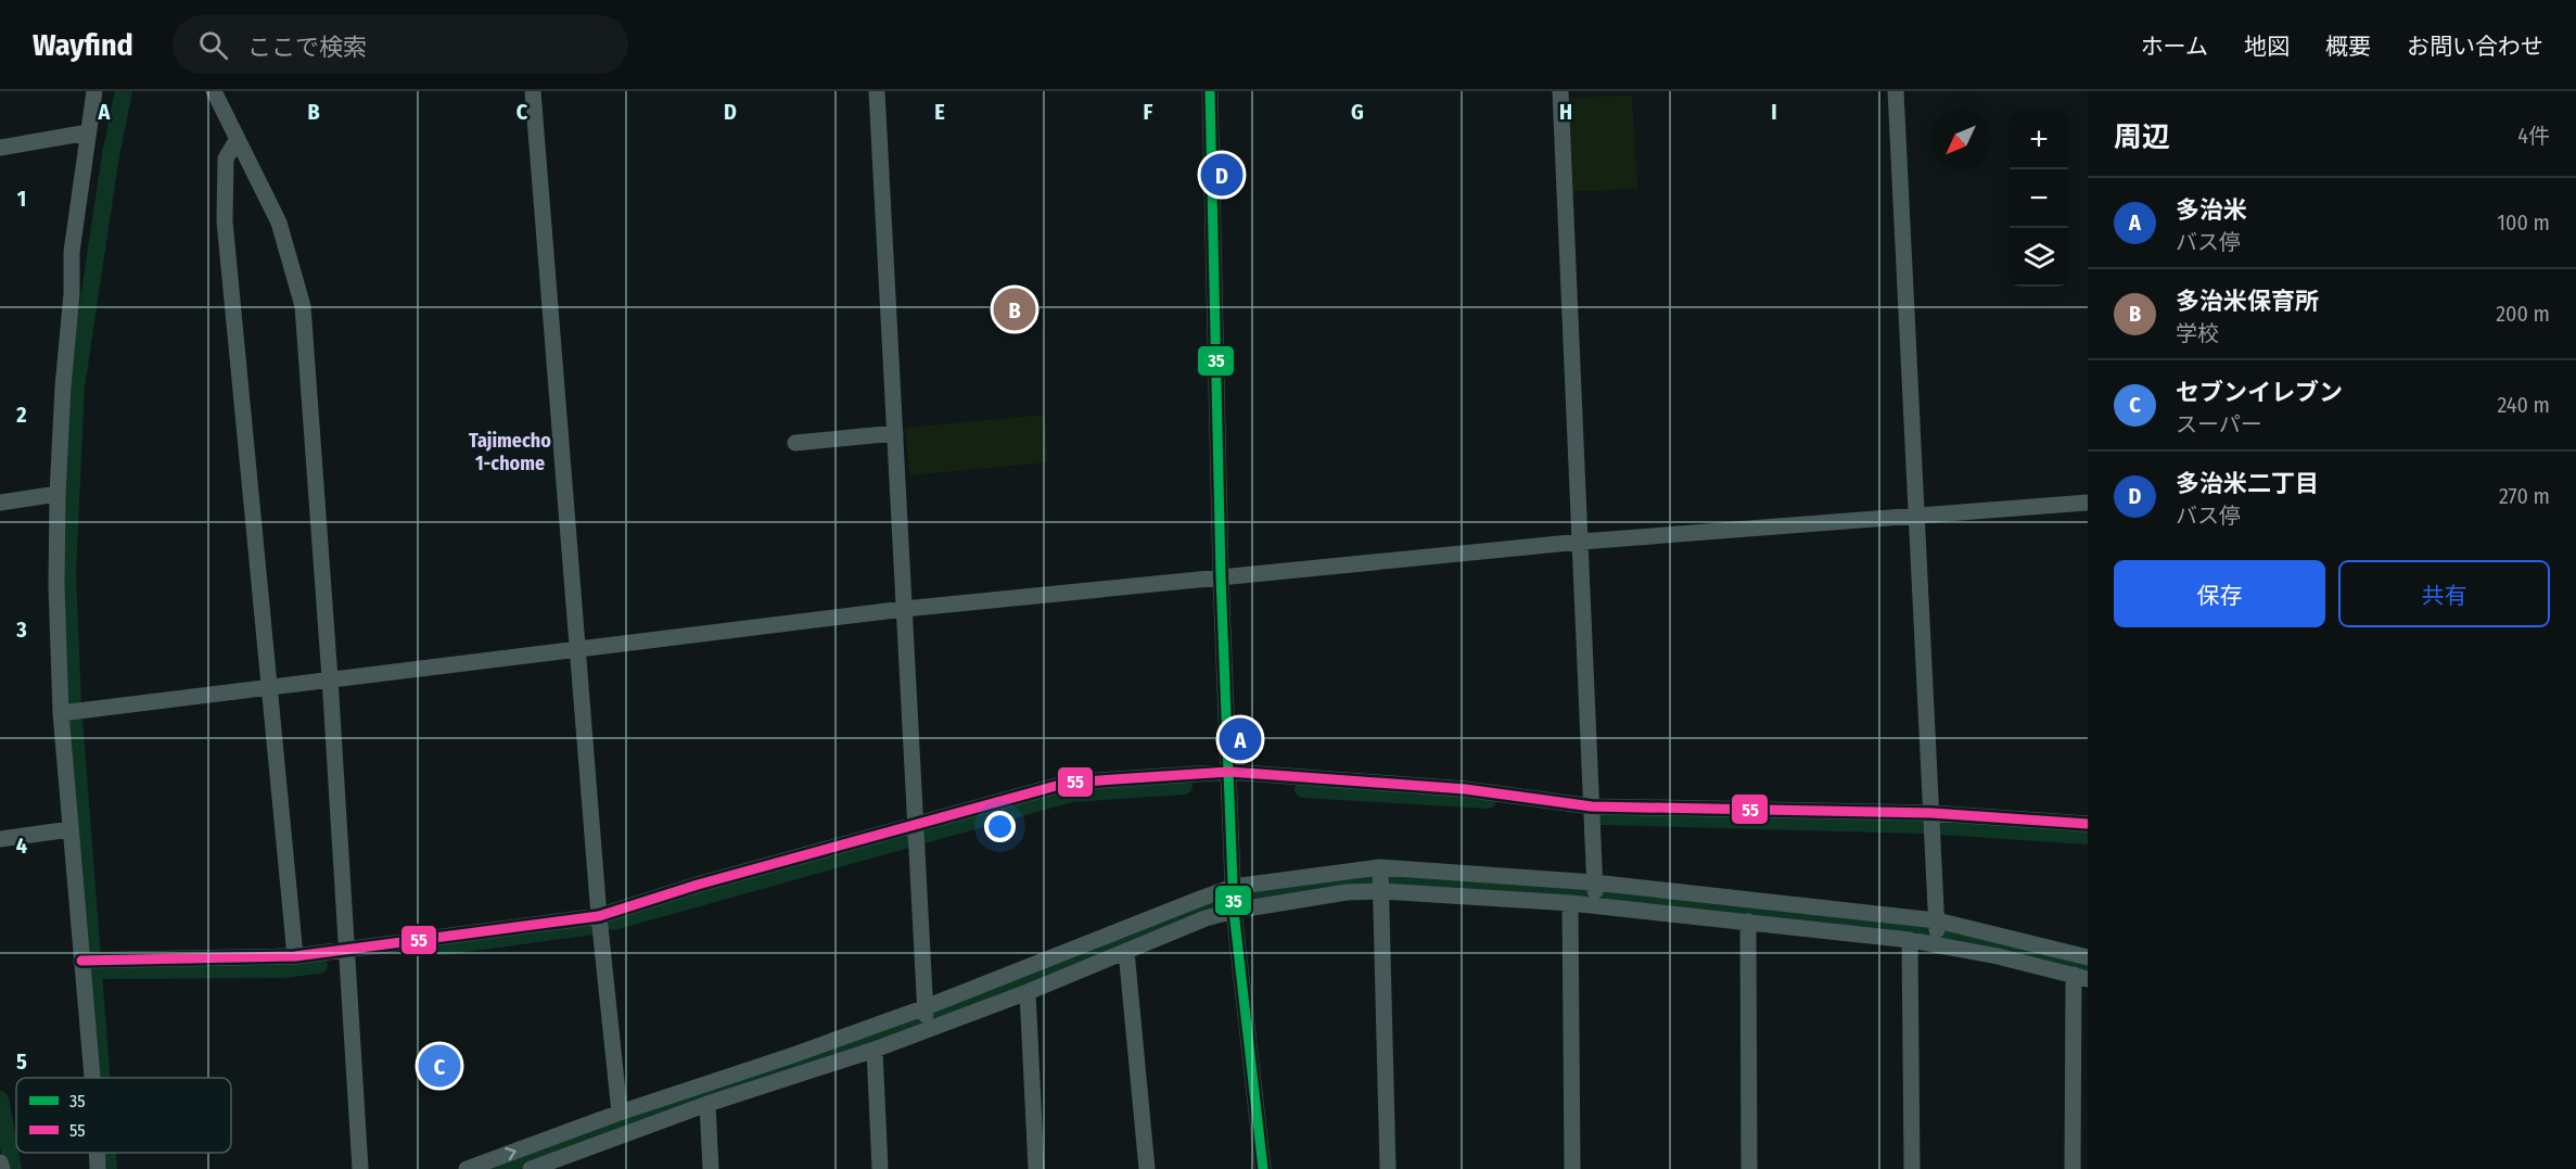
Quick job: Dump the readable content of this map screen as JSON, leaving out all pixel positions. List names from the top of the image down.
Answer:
{
  "districts": ["Tajimecho 1-chome"],
  "lines": ["transit line 35", "transit line 55"],
  "legend": ["35", "55"],
  "north": "bottom left",
  "page": {
    "header": "Wayfind",
    "search": "ここで検索",
    "nav": [
      "ホーム",
      "地図",
      "概要",
      "お問い合わせ"
    ],
    "heading": ["周辺", "4件"],
    "map_buttons": ["+", "−"],
    "pins": [
      "D",
      "B",
      "A",
      "C"
    ],
    "list": [
      {
        "mark": "A",
        "name": "多治米",
        "note": "バス停",
        "value": "100 m"
      },
      {
        "mark": "B",
        "name": "多治米保育所",
        "note": "学校",
        "value": "200 m"
      },
      {
        "mark": "C",
        "name": "セブンイレブン",
        "note": "スーパー",
        "value": "240 m"
      },
      {
        "mark": "D",
        "name": "多治米二丁目",
        "note": "バス停",
        "value": "270 m"
      }
    ],
    "buttons": ["保存", "共有"]
  },
  "grid": {
    "columns": [
      "A",
      "B",
      "C",
      "D",
      "E",
      "F",
      "G",
      "H",
      "I"
    ],
    "rows": [
      "1",
      "2",
      "3",
      "4",
      "5"
    ]
  }
}
